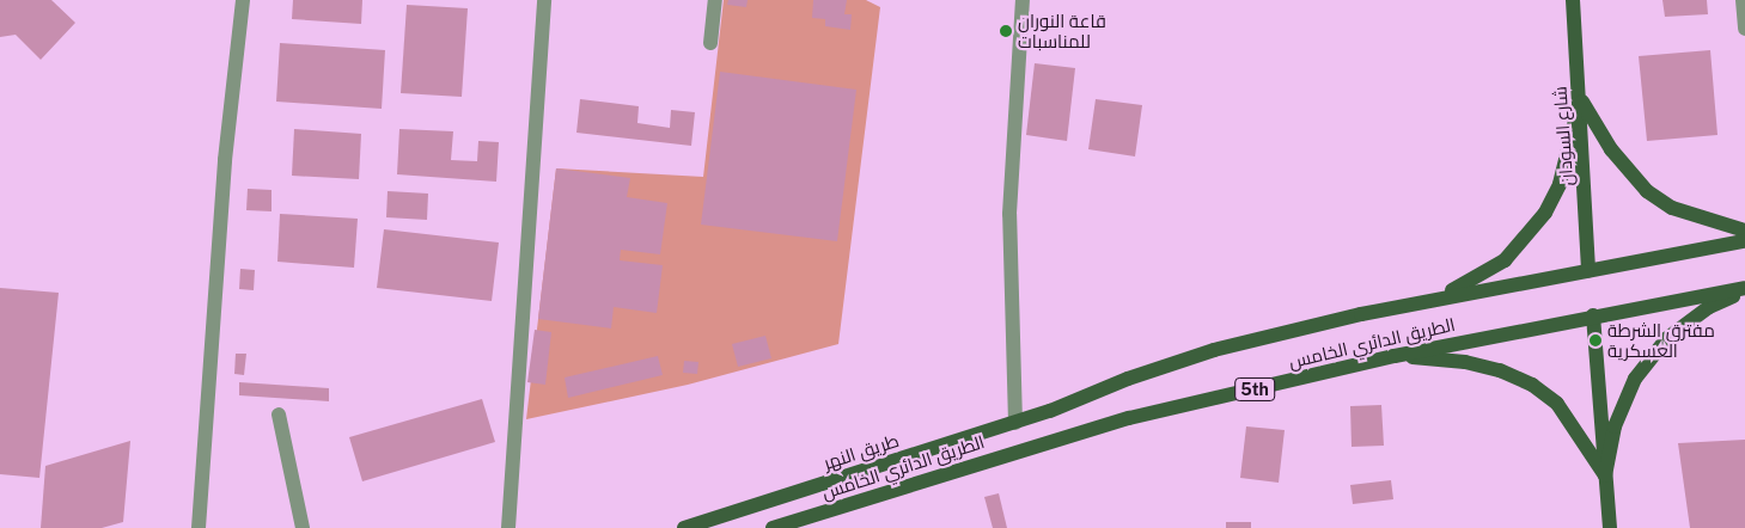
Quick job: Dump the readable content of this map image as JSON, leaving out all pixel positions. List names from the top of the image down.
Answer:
{
  "streets": {
    "main road": [
      "شارع السودان",
      "الطريق الدائري الخامس",
      "5th",
      "طريق النهر"
    ]
  },
  "crossings": [
    ["شارع السودان", "الطريق الدائري الخامس"],
    ["الطريق الدائري الخامس", "طريق النهر"]
  ],
  "places": ["قاعة النوران للمناسبات", "مفترق الشرطة العسكرية"]
}
